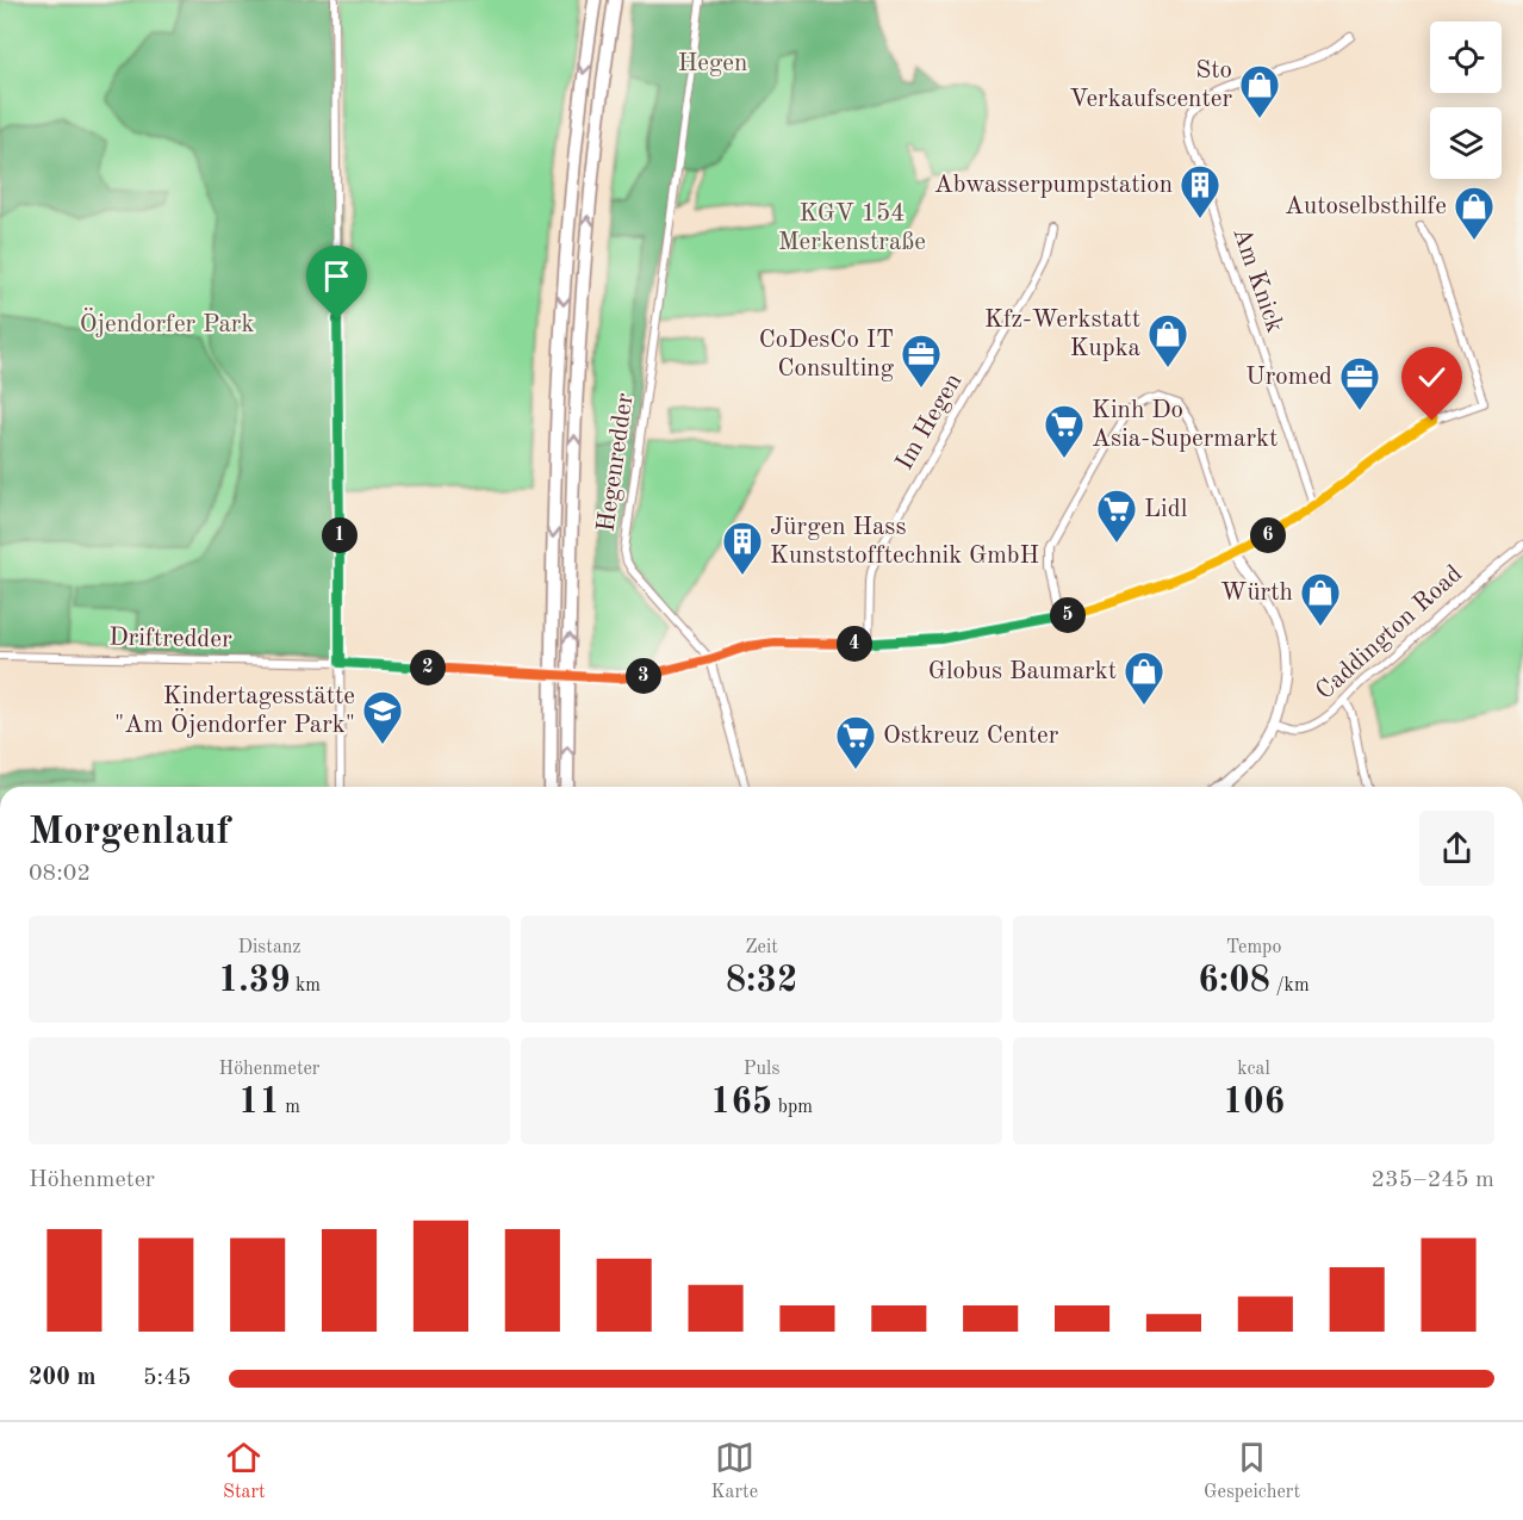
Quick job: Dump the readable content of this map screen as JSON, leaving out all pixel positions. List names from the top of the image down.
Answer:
{
  "streets": {
    "street": [
      "Am Knick",
      "Im Hegen",
      "Hegenredder",
      "Caddington Road",
      "Driftredder"
    ]
  },
  "parks": ["Hegen", "KGV 154 Merkenstraße", "Öjendorfer Park"],
  "places": {
    "shop": [
      "Sto Verkaufscenter",
      "Autoselbsthilfe",
      "Kfz-Werkstatt Kupka",
      "Würth",
      "Globus Baumarkt"
    ],
    "building": ["Abwasserpumpstation", "Jürgen Hass Kunststofftechnik GmbH"],
    "office": ["CoDesCo IT Consulting", "Uromed"],
    "supermarket": ["Kinh Do Asia-Supermarkt", "Lidl", "Ostkreuz Center"],
    "school or university": ["Kindertagesstätte \"Am Öjendorfer Park\""]
  },
  "page": {
    "pins": [
      "1",
      "6",
      "5",
      "4",
      "2",
      "3"
    ],
    "heading": ["Morgenlauf", "08:02"],
    "stats": [
      ["Distanz", "1.39 km"],
      ["Zeit", "8:32"],
      ["Tempo", "6:08 /km"],
      ["Höhenmeter", "11 m"],
      ["Puls", "165 bpm"],
      ["kcal", "106"]
    ],
    "chart": ["Höhenmeter", "235–245 m"],
    "list": [
      {
        "name": "200 m",
        "note": "5:45"
      }
    ],
    "tabs": ["Start", "Karte", "Gespeichert"]
  }
}
